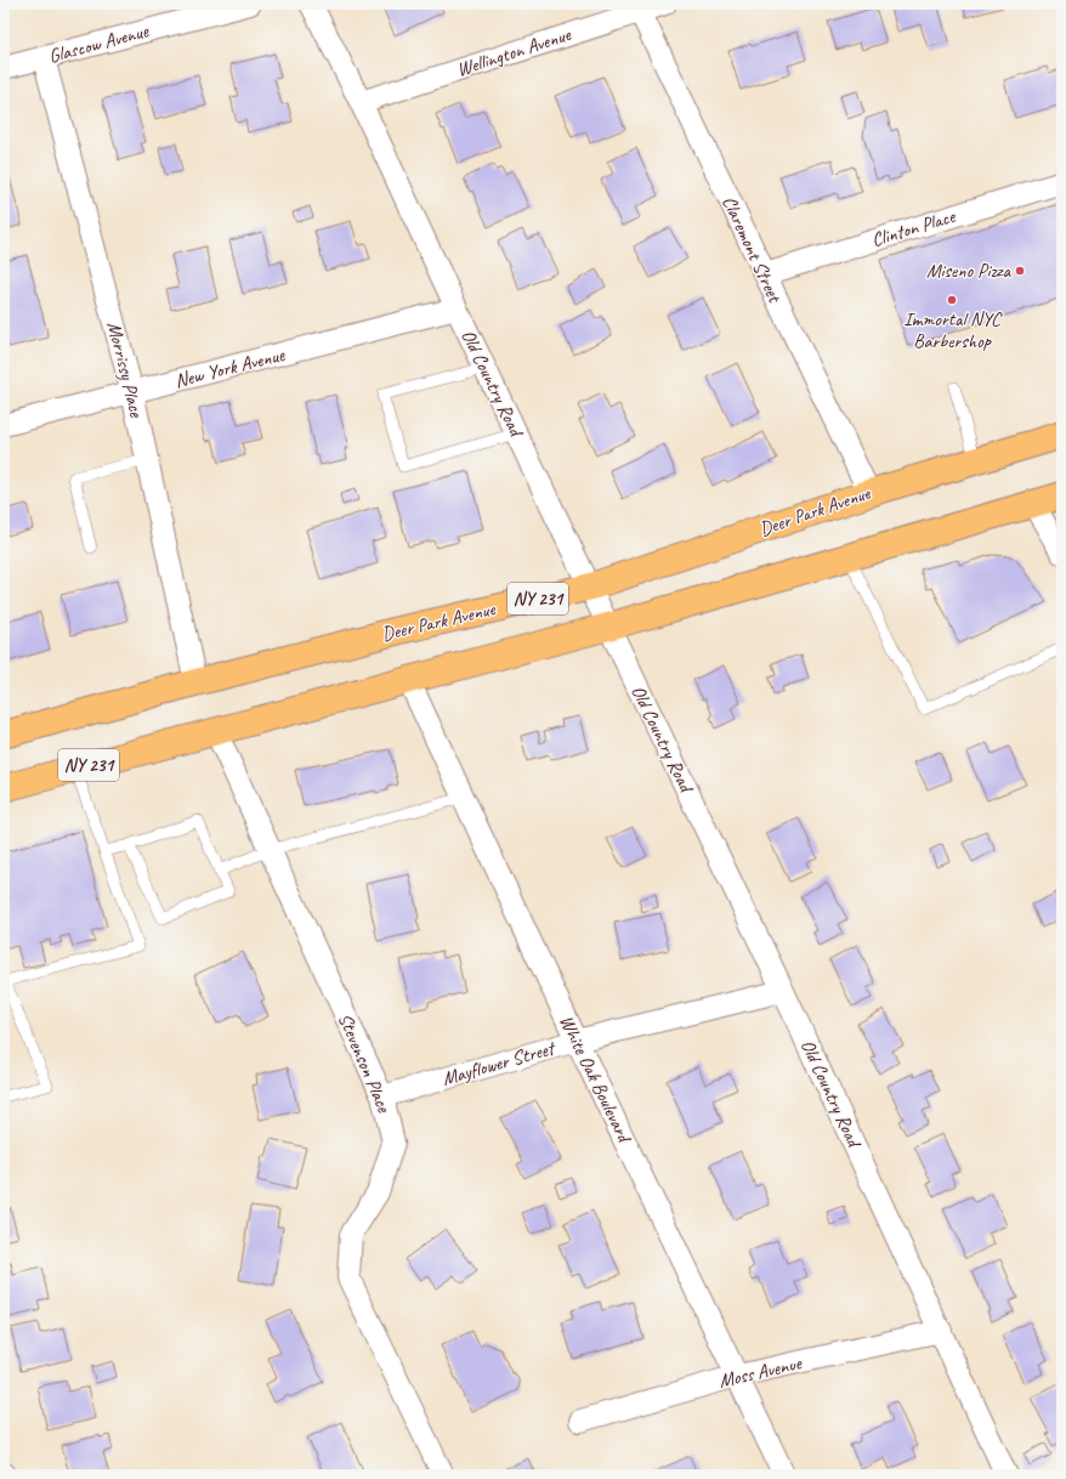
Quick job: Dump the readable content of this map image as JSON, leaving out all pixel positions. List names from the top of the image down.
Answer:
{
  "streets": {
    "main road": ["Deer Park Avenue", "NY 231"],
    "street": [
      "Glascow Avenue",
      "Wellington Avenue",
      "Clinton Place",
      "Claremont Street",
      "New York Avenue",
      "Morrissy Place",
      "Old Country Road",
      "Stevenson Place",
      "Mayflower Street",
      "White Oak Boulevard",
      "Moss Avenue"
    ]
  },
  "crossings": [
    ["Glascow Avenue", "Morrissy Place"],
    ["Wellington Avenue", "Claremont Street"],
    ["Wellington Avenue", "Old Country Road"],
    ["Clinton Place", "Claremont Street"],
    ["Claremont Street", "Deer Park Avenue"],
    ["New York Avenue", "Morrissy Place"],
    ["New York Avenue", "Old Country Road"],
    ["Morrissy Place", "Deer Park Avenue"],
    ["Old Country Road", "Deer Park Avenue"],
    ["Old Country Road", "NY 231"],
    ["Old Country Road", "Mayflower Street"],
    ["Old Country Road", "Moss Avenue"],
    ["NY 231", "Stevenson Place"],
    ["NY 231", "White Oak Boulevard"],
    ["Stevenson Place", "Mayflower Street"],
    ["Mayflower Street", "White Oak Boulevard"],
    ["White Oak Boulevard", "Moss Avenue"]
  ],
  "places": ["Miseno Pizza", "Immortal NYC Barbershop"]
}
